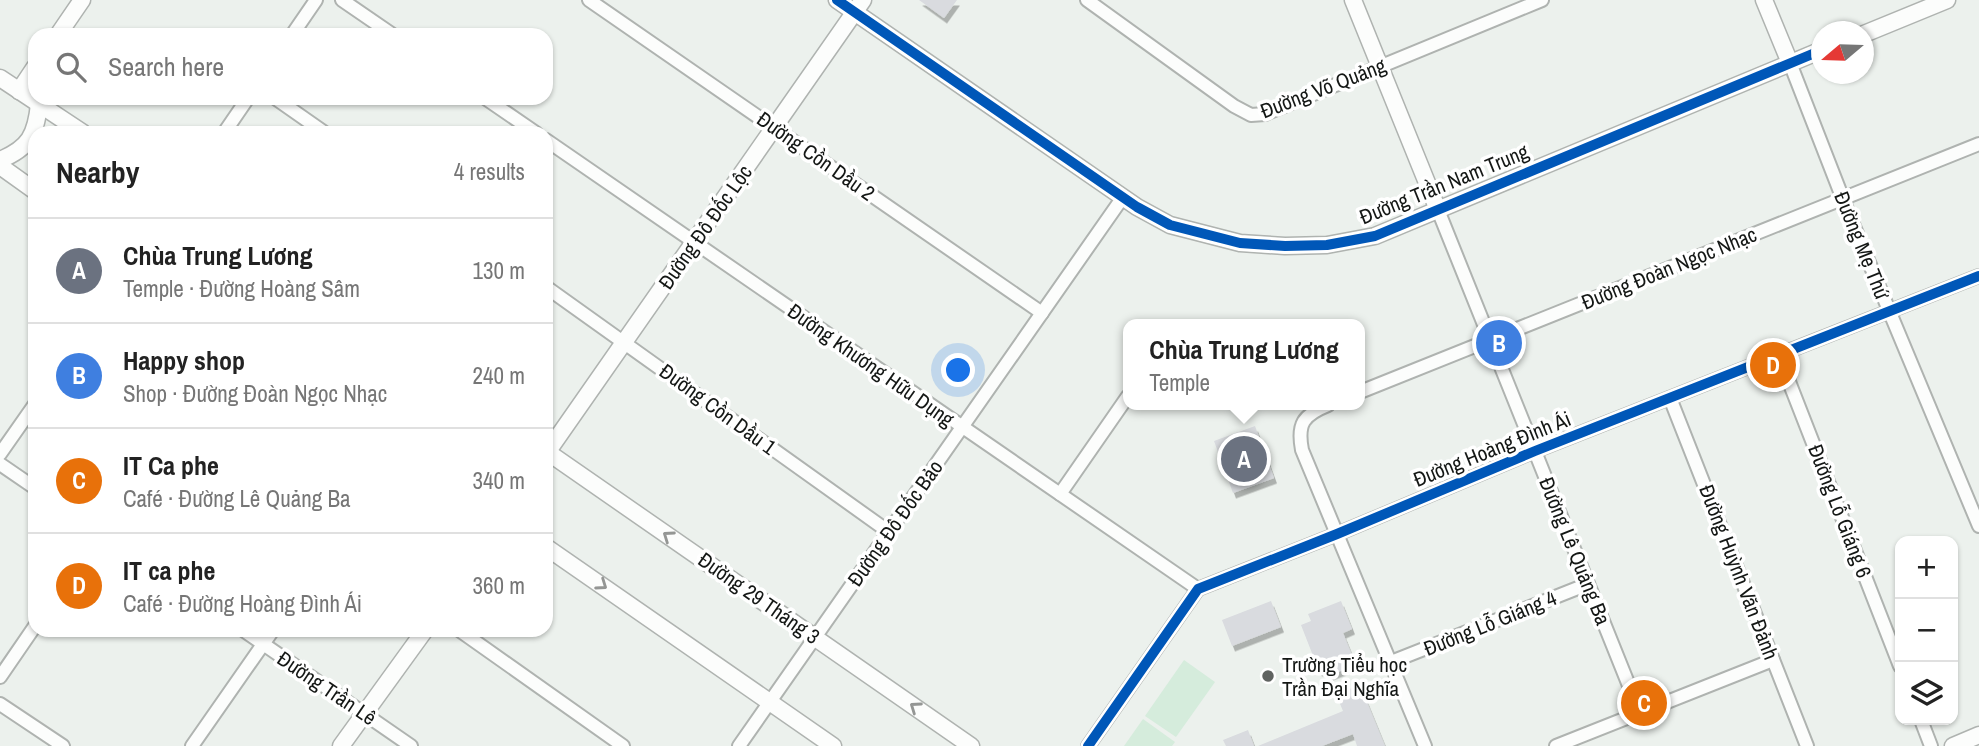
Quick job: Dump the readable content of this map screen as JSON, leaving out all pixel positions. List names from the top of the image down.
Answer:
{
  "streets": {
    "street": [
      "Đường Võ Quảng",
      "Đường Cồn Dầu 2",
      "Đường Trần Nam Trung",
      "Đường Đô Đốc Lộc",
      "Đường Mẹ Thứ",
      "Đường Đoàn Ngọc Nhạc",
      "Đường Khương Hữu Dụng",
      "Đường Cồn Dầu 1",
      "Đường Hoàng Đình Ái",
      "Đường Lỗ Giáng 6",
      "Đường Đô Đốc Bảo",
      "Đường Lê Quảng Ba",
      "Đường Huỳnh Văn Đảnh",
      "Đường 29 Tháng 3",
      "Đường Lỗ Giáng 4",
      "Đường Trần Lê"
    ]
  },
  "crossings": [
    ["Đường Võ Quảng", "Đường Lê Quảng Ba"],
    ["Đường Cồn Dầu 2", "Đường Đô Đốc Lộc"],
    ["Đường Cồn Dầu 2", "Đường Đô Đốc Bảo"],
    ["Đường Trần Nam Trung", "Đường Đô Đốc Lộc"],
    ["Đường Trần Nam Trung", "Đường Mẹ Thứ"],
    ["Đường Trần Nam Trung", "Đường Đô Đốc Bảo"],
    ["Đường Trần Nam Trung", "Đường Lê Quảng Ba"],
    ["Đường Đô Đốc Lộc", "Đường Khương Hữu Dụng"],
    ["Đường Đô Đốc Lộc", "Đường Cồn Dầu 1"],
    ["Đường Mẹ Thứ", "Đường Đoàn Ngọc Nhạc"],
    ["Đường Mẹ Thứ", "Đường Hoàng Đình Ái"],
    ["Đường Đoàn Ngọc Nhạc", "Đường Lê Quảng Ba"],
    ["Đường Khương Hữu Dụng", "Đường Hoàng Đình Ái"],
    ["Đường Khương Hữu Dụng", "Đường Đô Đốc Bảo"],
    ["Đường Cồn Dầu 1", "Đường Đô Đốc Bảo"],
    ["Đường Hoàng Đình Ái", "Đường Lỗ Giáng 6"],
    ["Đường Hoàng Đình Ái", "Đường Lê Quảng Ba"],
    ["Đường Hoàng Đình Ái", "Đường Huỳnh Văn Đảnh"],
    ["Đường Đô Đốc Bảo", "Đường 29 Tháng 3"],
    ["Đường Lê Quảng Ba", "Đường Lỗ Giáng 4"]
  ],
  "places": ["Trường Tiểu học Trần Đại Nghĩa"],
  "north": "left",
  "page": {
    "search": "Search here",
    "heading": ["Nearby", "4 results"],
    "list": [
      {
        "mark": "A",
        "name": "Chùa Trung Lương",
        "note": "Temple · Đường Hoàng Sâm",
        "value": "130 m"
      },
      {
        "mark": "B",
        "name": "Happy shop",
        "note": "Shop · Đường Đoàn Ngọc Nhạc",
        "value": "240 m"
      },
      {
        "mark": "C",
        "name": "IT Ca phe",
        "note": "Café · Đường Lê Quảng Ba",
        "value": "340 m"
      },
      {
        "mark": "D",
        "name": "IT ca phe",
        "note": "Café · Đường Hoàng Đình Ái",
        "value": "360 m"
      }
    ],
    "pins": [
      "B",
      "D",
      "A",
      "C"
    ],
    "popup": ["Chùa Trung Lương", "Temple"],
    "map_buttons": ["+", "−"]
  }
}
